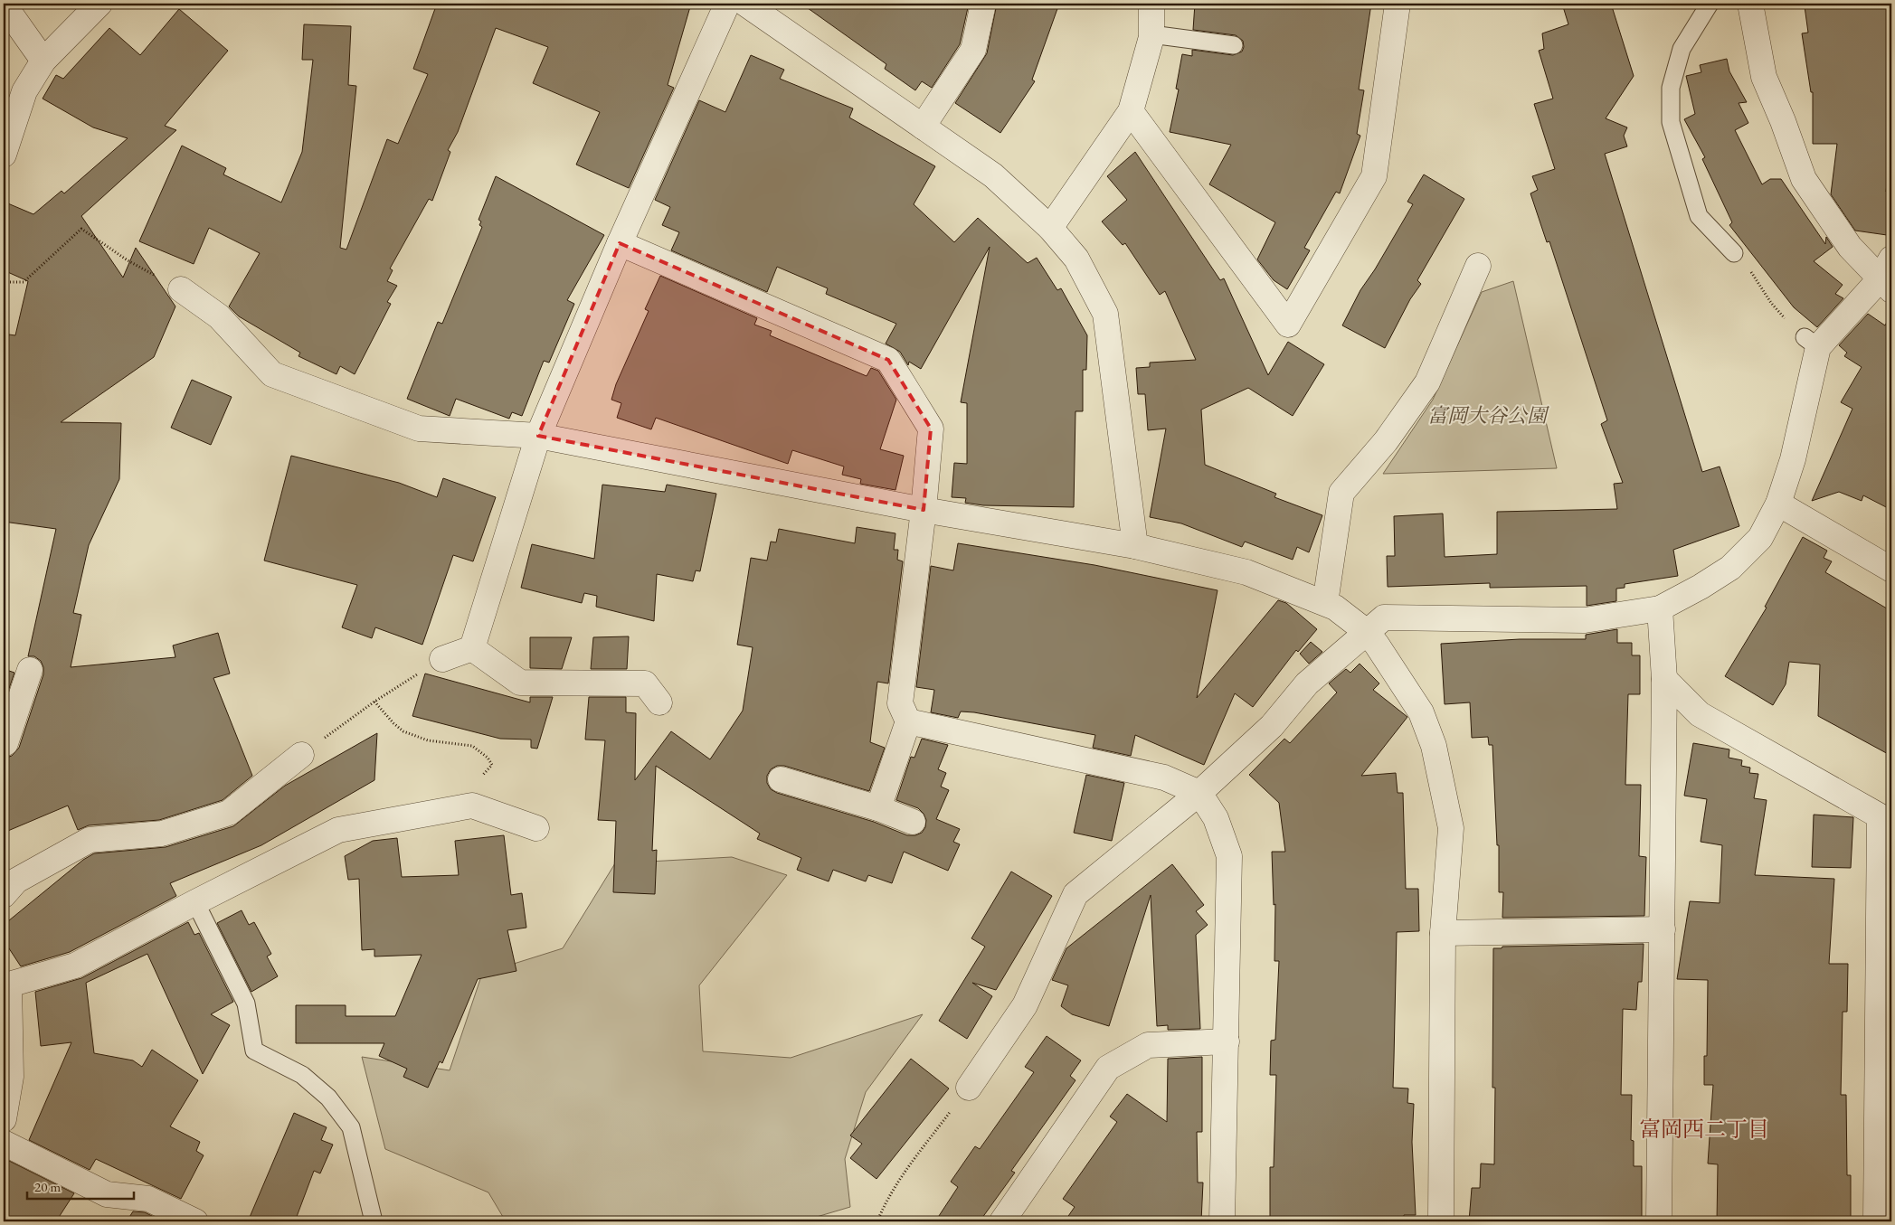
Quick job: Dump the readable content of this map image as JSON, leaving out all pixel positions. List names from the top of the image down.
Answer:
{
  "districts": ["富岡西二丁目"],
  "parks": ["富岡大谷公園"],
  "scale_bar": "20 m"
}
